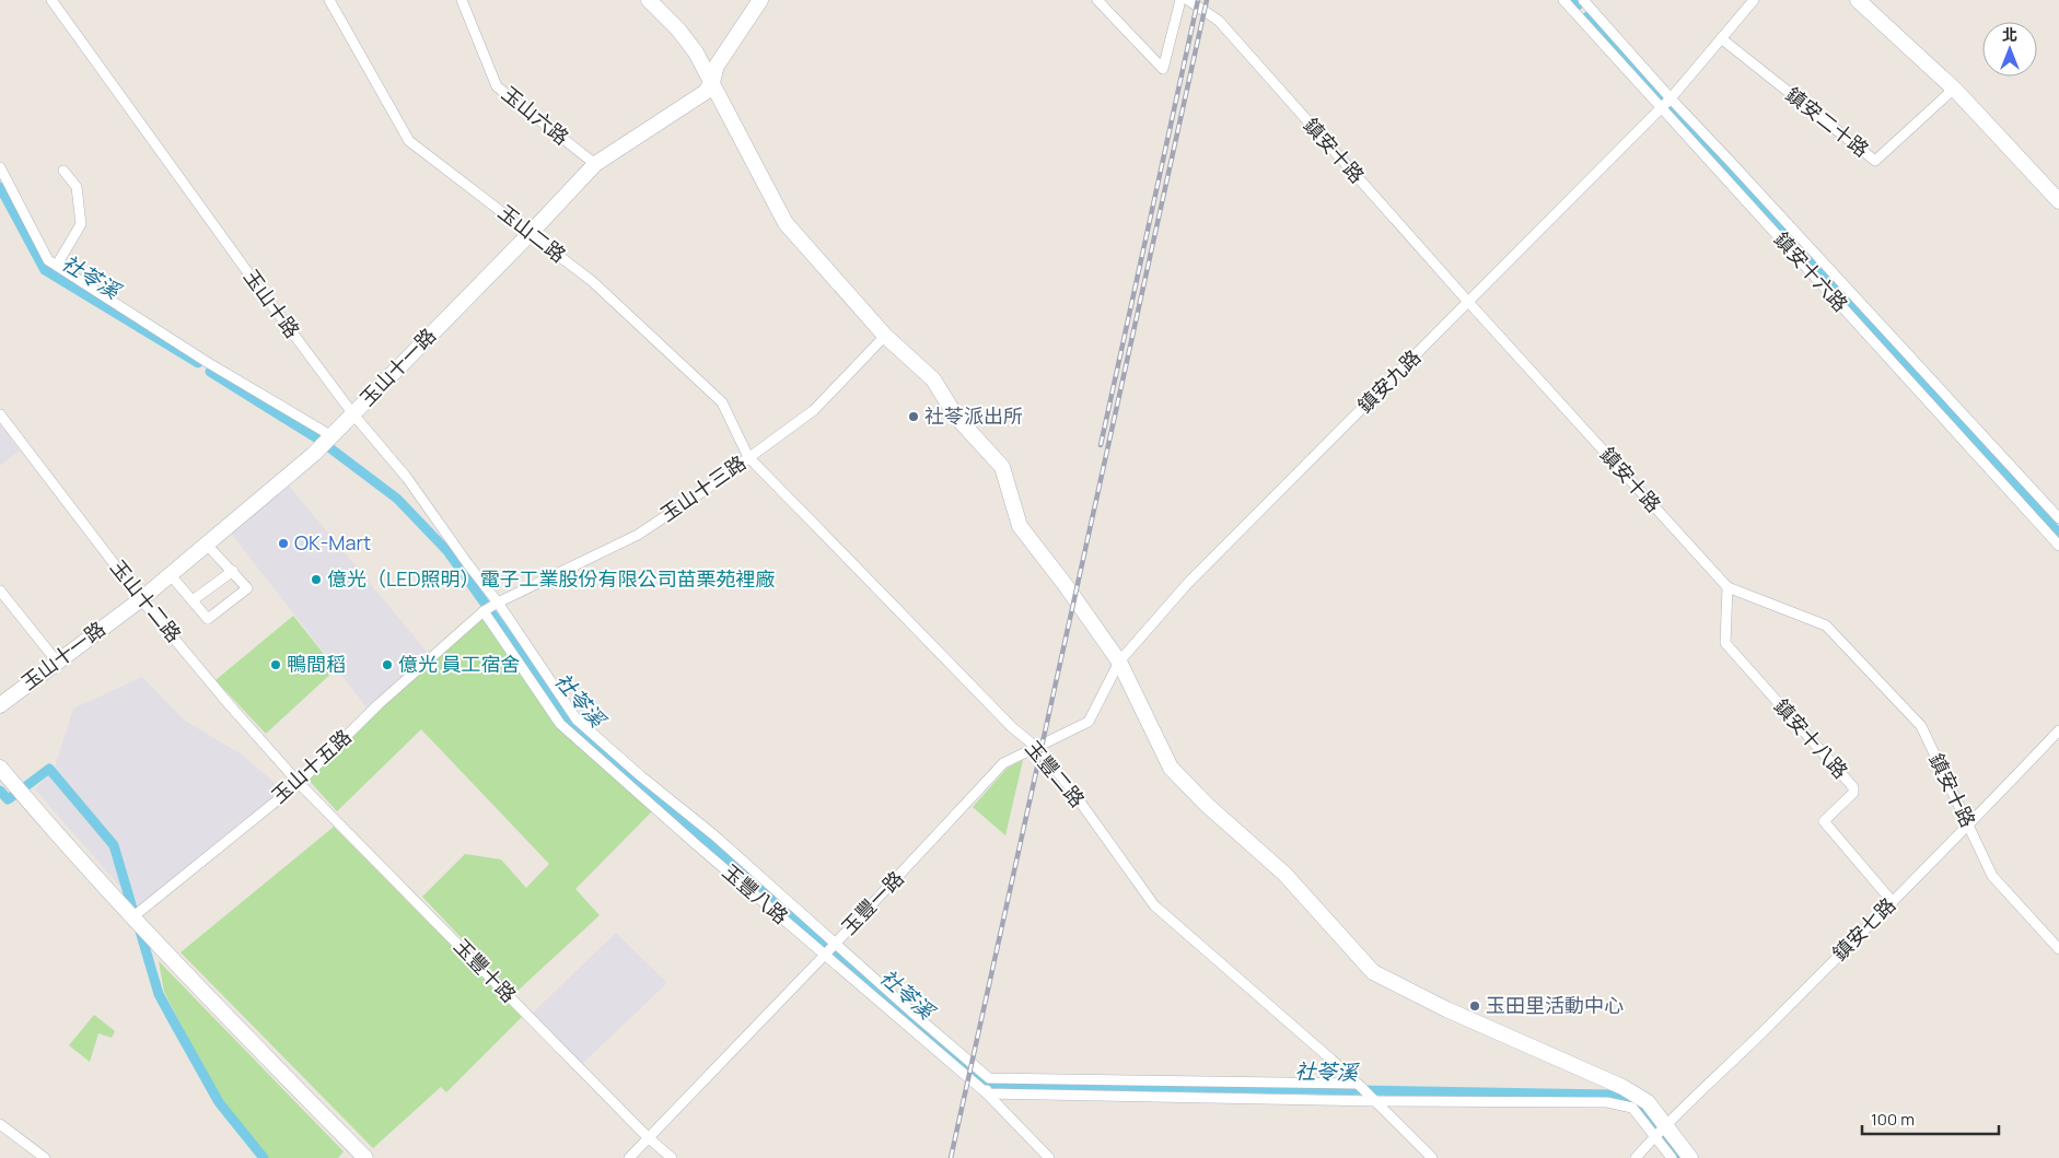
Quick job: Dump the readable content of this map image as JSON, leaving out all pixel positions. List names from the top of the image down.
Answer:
{
  "streets": {
    "street": [
      "玉山六路",
      "鎮安二十路",
      "鎮安十路",
      "玉山二路",
      "鎮安十六路",
      "玉山十路",
      "玉山十一路",
      "鎮安九路",
      "玉山十三路",
      "玉山十二路",
      "鎮安十八路",
      "玉山十五路",
      "玉豐二路",
      "玉豐八路",
      "玉豐一路",
      "鎮安七路",
      "玉豐十路"
    ]
  },
  "crossings": [
    ["玉山六路", "玉山十一路"],
    ["鎮安二十路", "鎮安九路"],
    ["鎮安十路", "鎮安九路"],
    ["鎮安十路", "鎮安十八路"],
    ["鎮安十路", "鎮安七路"],
    ["玉山二路", "玉山十一路"],
    ["玉山二路", "玉山十三路"],
    ["玉山二路", "玉豐二路"],
    ["鎮安十六路", "鎮安九路"],
    ["玉山十路", "玉山十一路"],
    ["玉山十路", "玉山十三路"],
    ["玉山十路", "玉山十五路"],
    ["玉山十路", "玉豐八路"],
    ["玉山十一路", "玉山十二路"],
    ["鎮安九路", "玉豐一路"],
    ["玉山十三路", "玉山十五路"],
    ["玉山十三路", "玉豐二路"],
    ["玉山十三路", "玉豐八路"],
    ["玉山十二路", "玉山十五路"],
    ["玉山十二路", "玉豐十路"],
    ["鎮安十八路", "鎮安七路"],
    ["玉山十五路", "玉豐八路"],
    ["玉山十五路", "玉豐十路"],
    ["玉豐二路", "玉豐一路"],
    ["玉豐八路", "玉豐一路"],
    ["玉豐一路", "玉豐十路"]
  ],
  "water": ["社苓溪"],
  "places": [
    "社苓派出所",
    "OK-Mart",
    "億光（LED照明）電子工業股份有限公司苗栗苑裡廠",
    "鴨間稻",
    "億光 員工宿舍",
    "玉田里活動中心"
  ],
  "scale_bar": "100 m",
  "north": "top"
}
